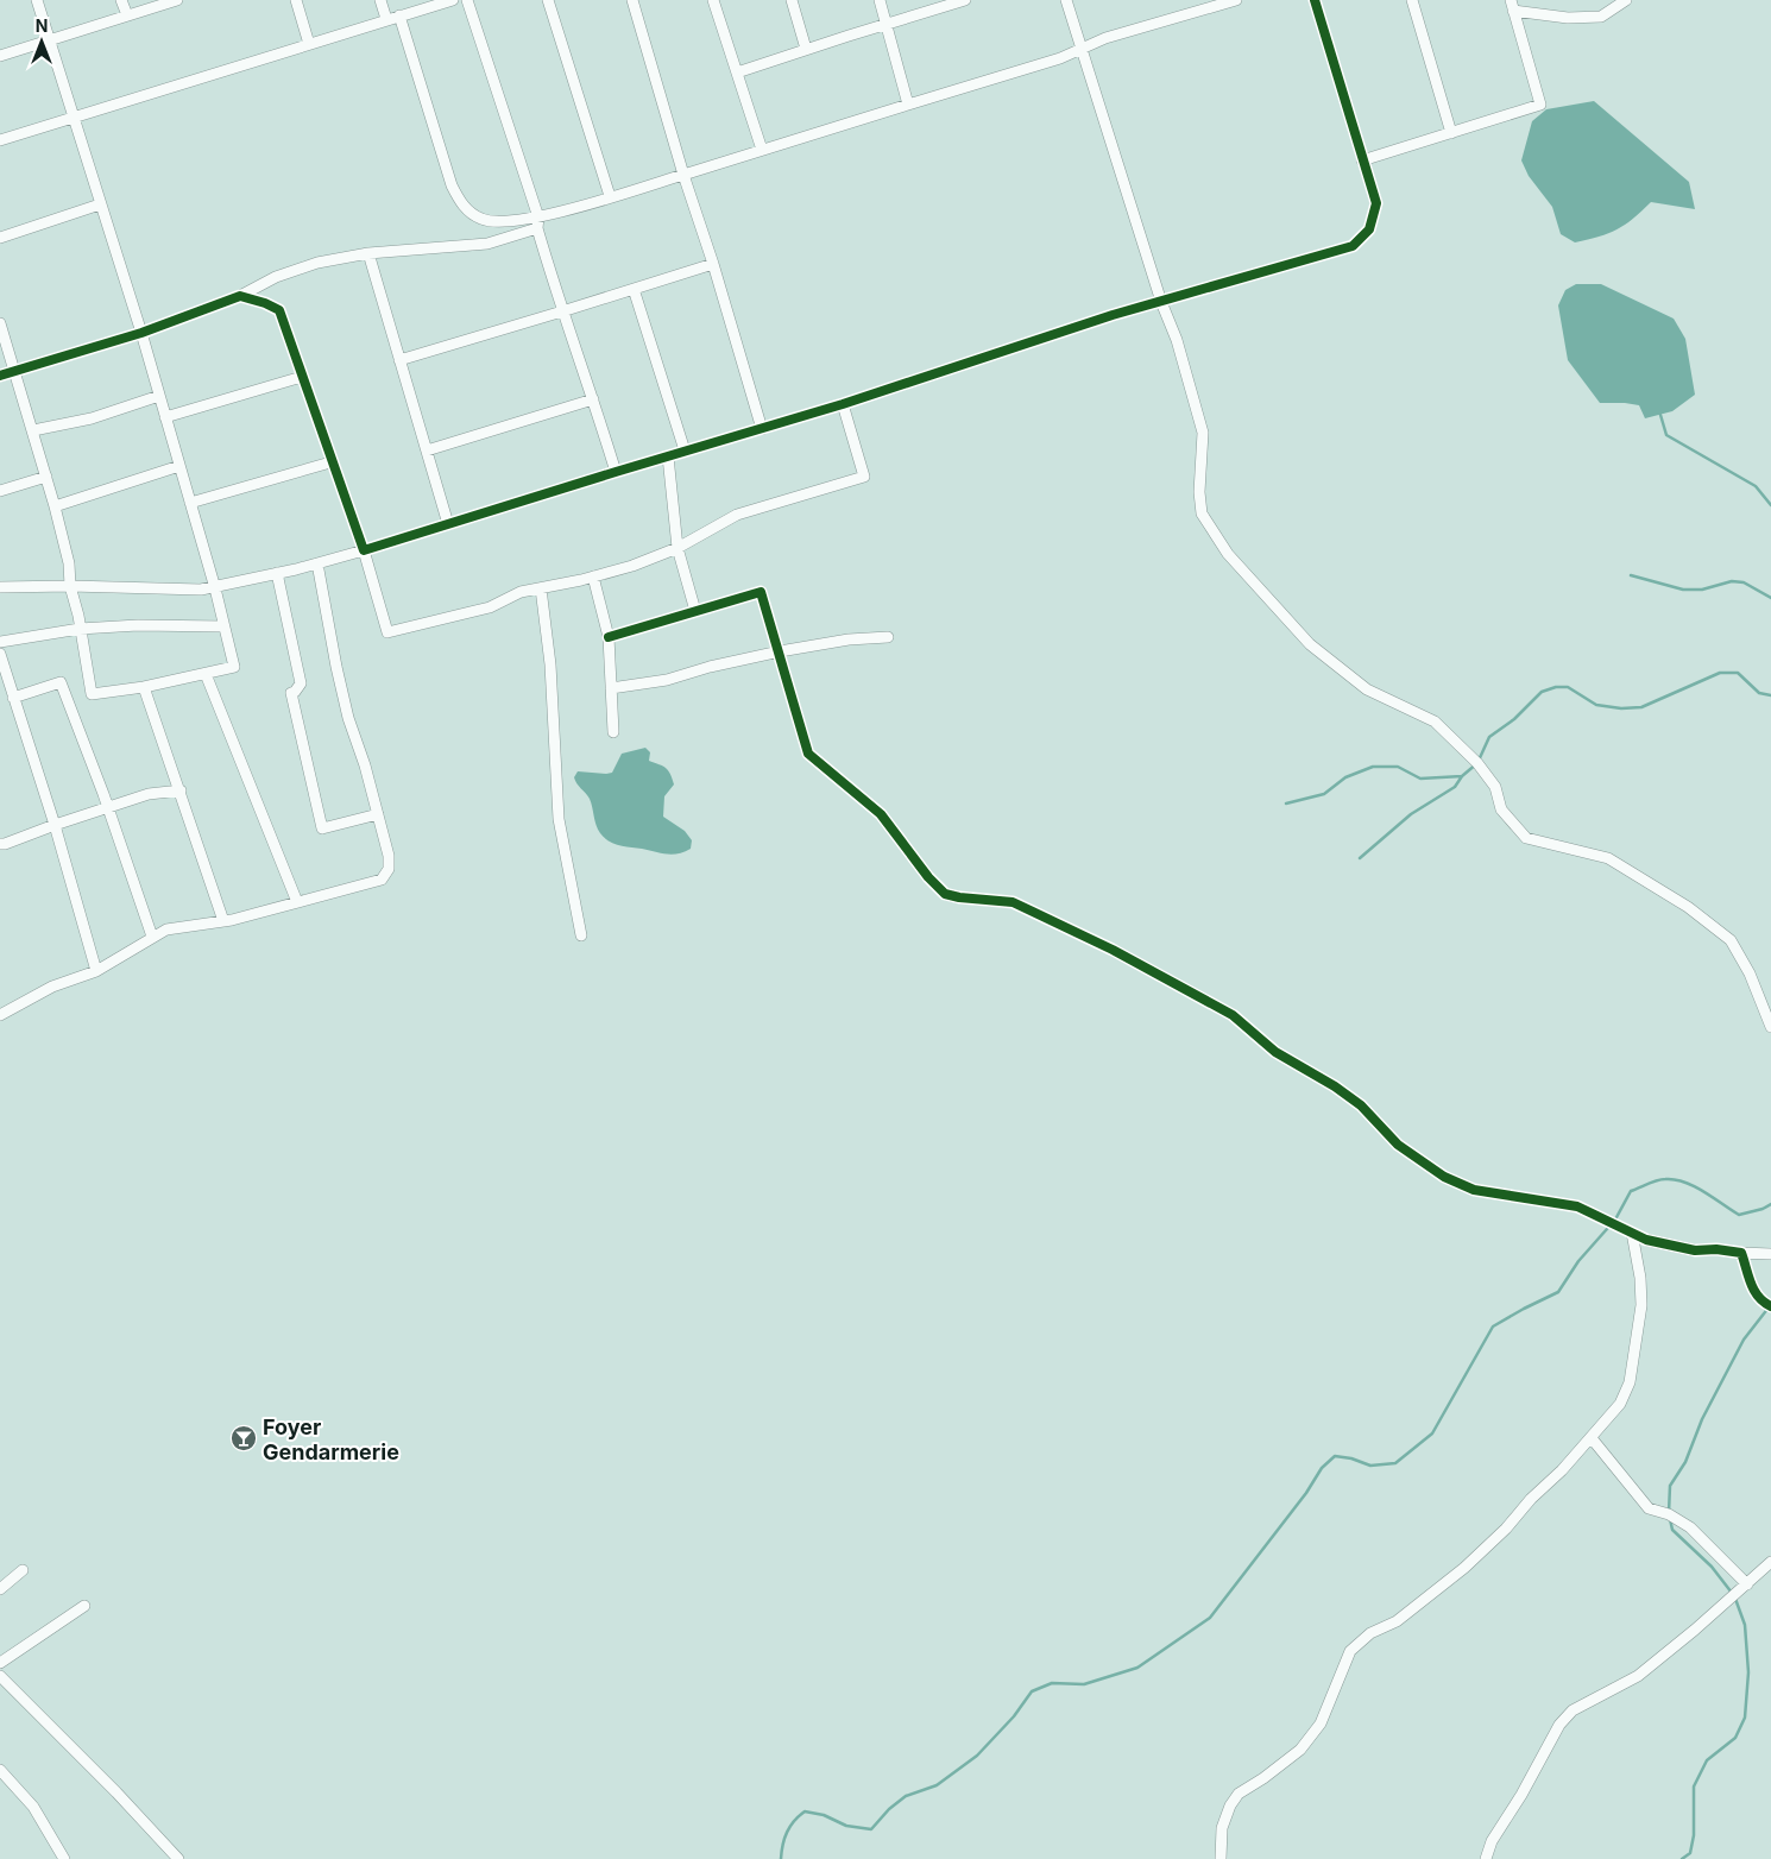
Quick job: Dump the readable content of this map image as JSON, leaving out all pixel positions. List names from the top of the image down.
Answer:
{
  "places": {
    "bar": ["Foyer Gendarmerie"]
  },
  "north": "top"
}
